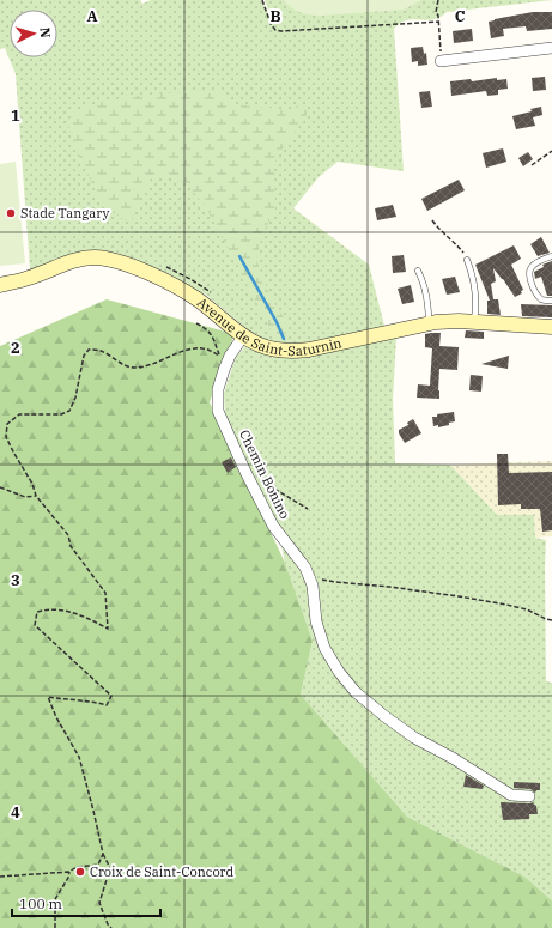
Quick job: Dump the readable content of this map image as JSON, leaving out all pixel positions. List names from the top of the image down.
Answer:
{
  "streets": {
    "main road": ["Avenue de Saint-Saturnin"],
    "street": ["Chemin Bonino"]
  },
  "crossings": [
    ["Avenue de Saint-Saturnin", "Chemin Bonino"]
  ],
  "places": ["Stade Tangary", "Croix de Saint-Concord"],
  "scale_bar": "100 m",
  "north": "right",
  "grid": {
    "columns": ["A", "B", "C"],
    "rows": [
      "1",
      "2",
      "3",
      "4"
    ]
  }
}
